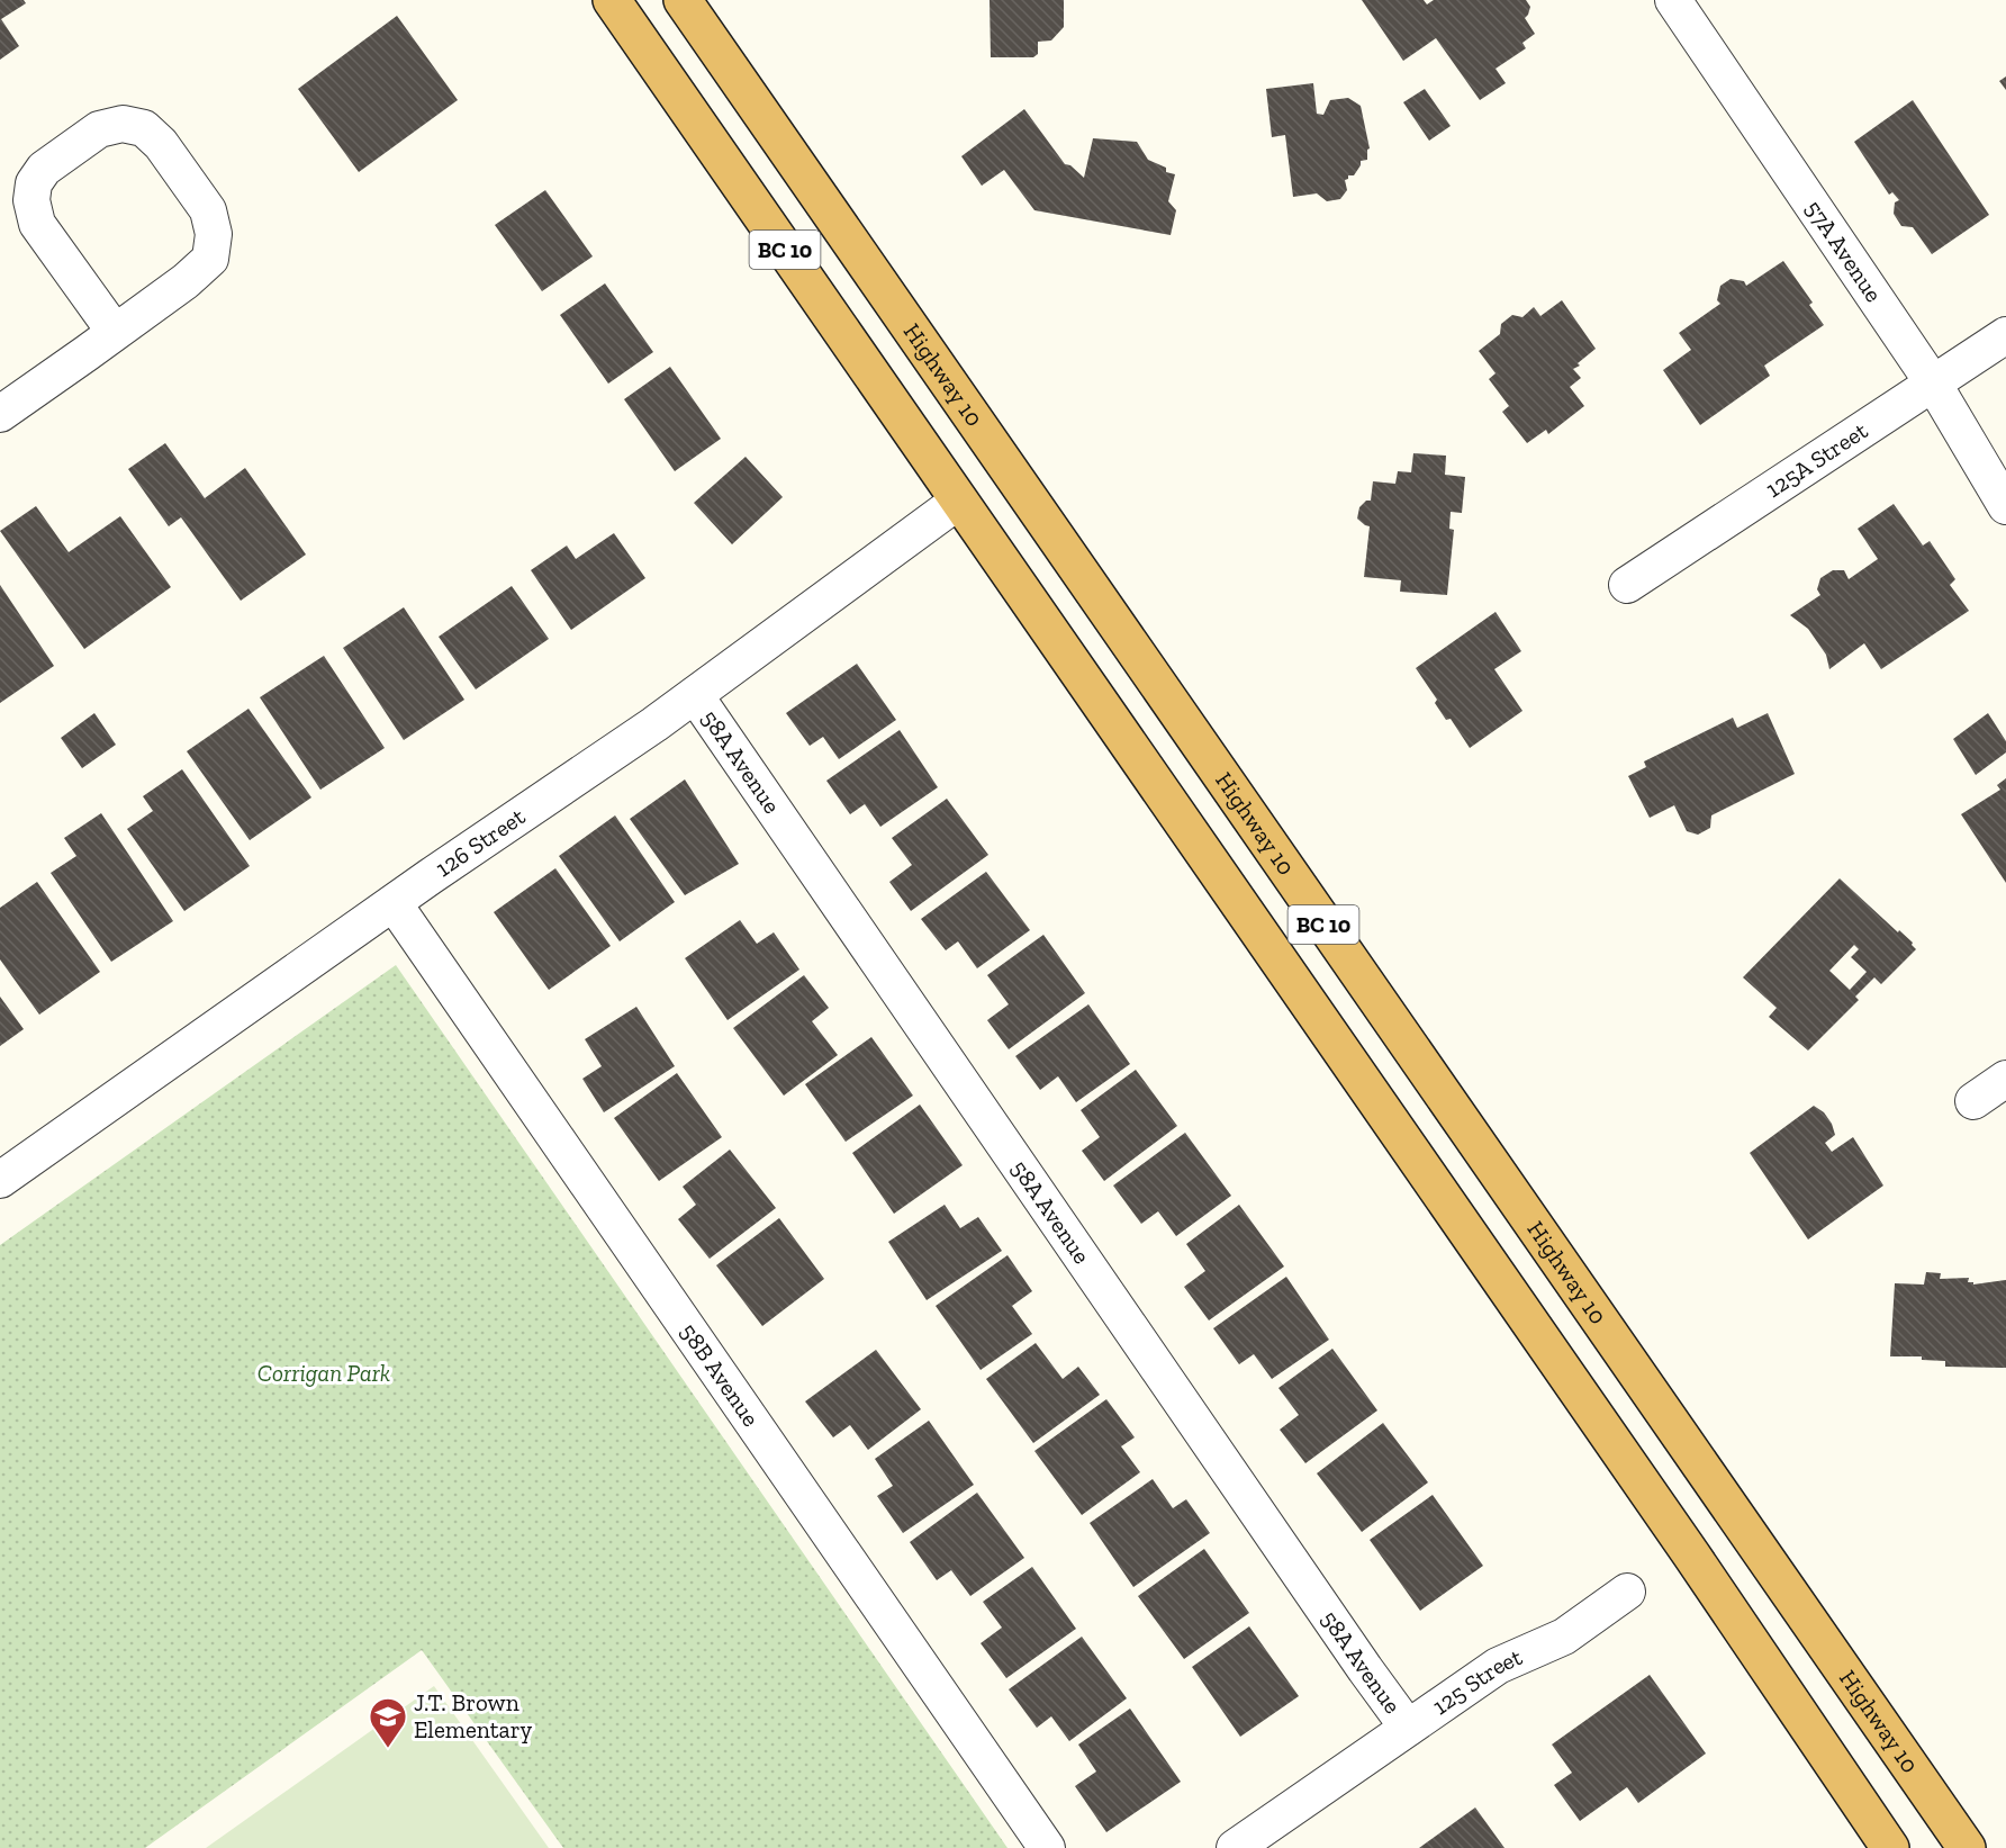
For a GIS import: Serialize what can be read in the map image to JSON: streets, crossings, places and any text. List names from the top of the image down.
{
  "streets": {
    "highway": ["BC 10", "Highway 10"],
    "street": [
      "57A Avenue",
      "125A Street",
      "58A Avenue",
      "126 Street",
      "58B Avenue",
      "125 Street"
    ]
  },
  "crossings": [
    ["BC 10", "126 Street"],
    ["57A Avenue", "125A Street"],
    ["58A Avenue", "126 Street"],
    ["58A Avenue", "125 Street"],
    ["126 Street", "58B Avenue"]
  ],
  "parks": ["Corrigan Park"],
  "places": {
    "school or university": ["J.T. Brown Elementary"]
  }
}
